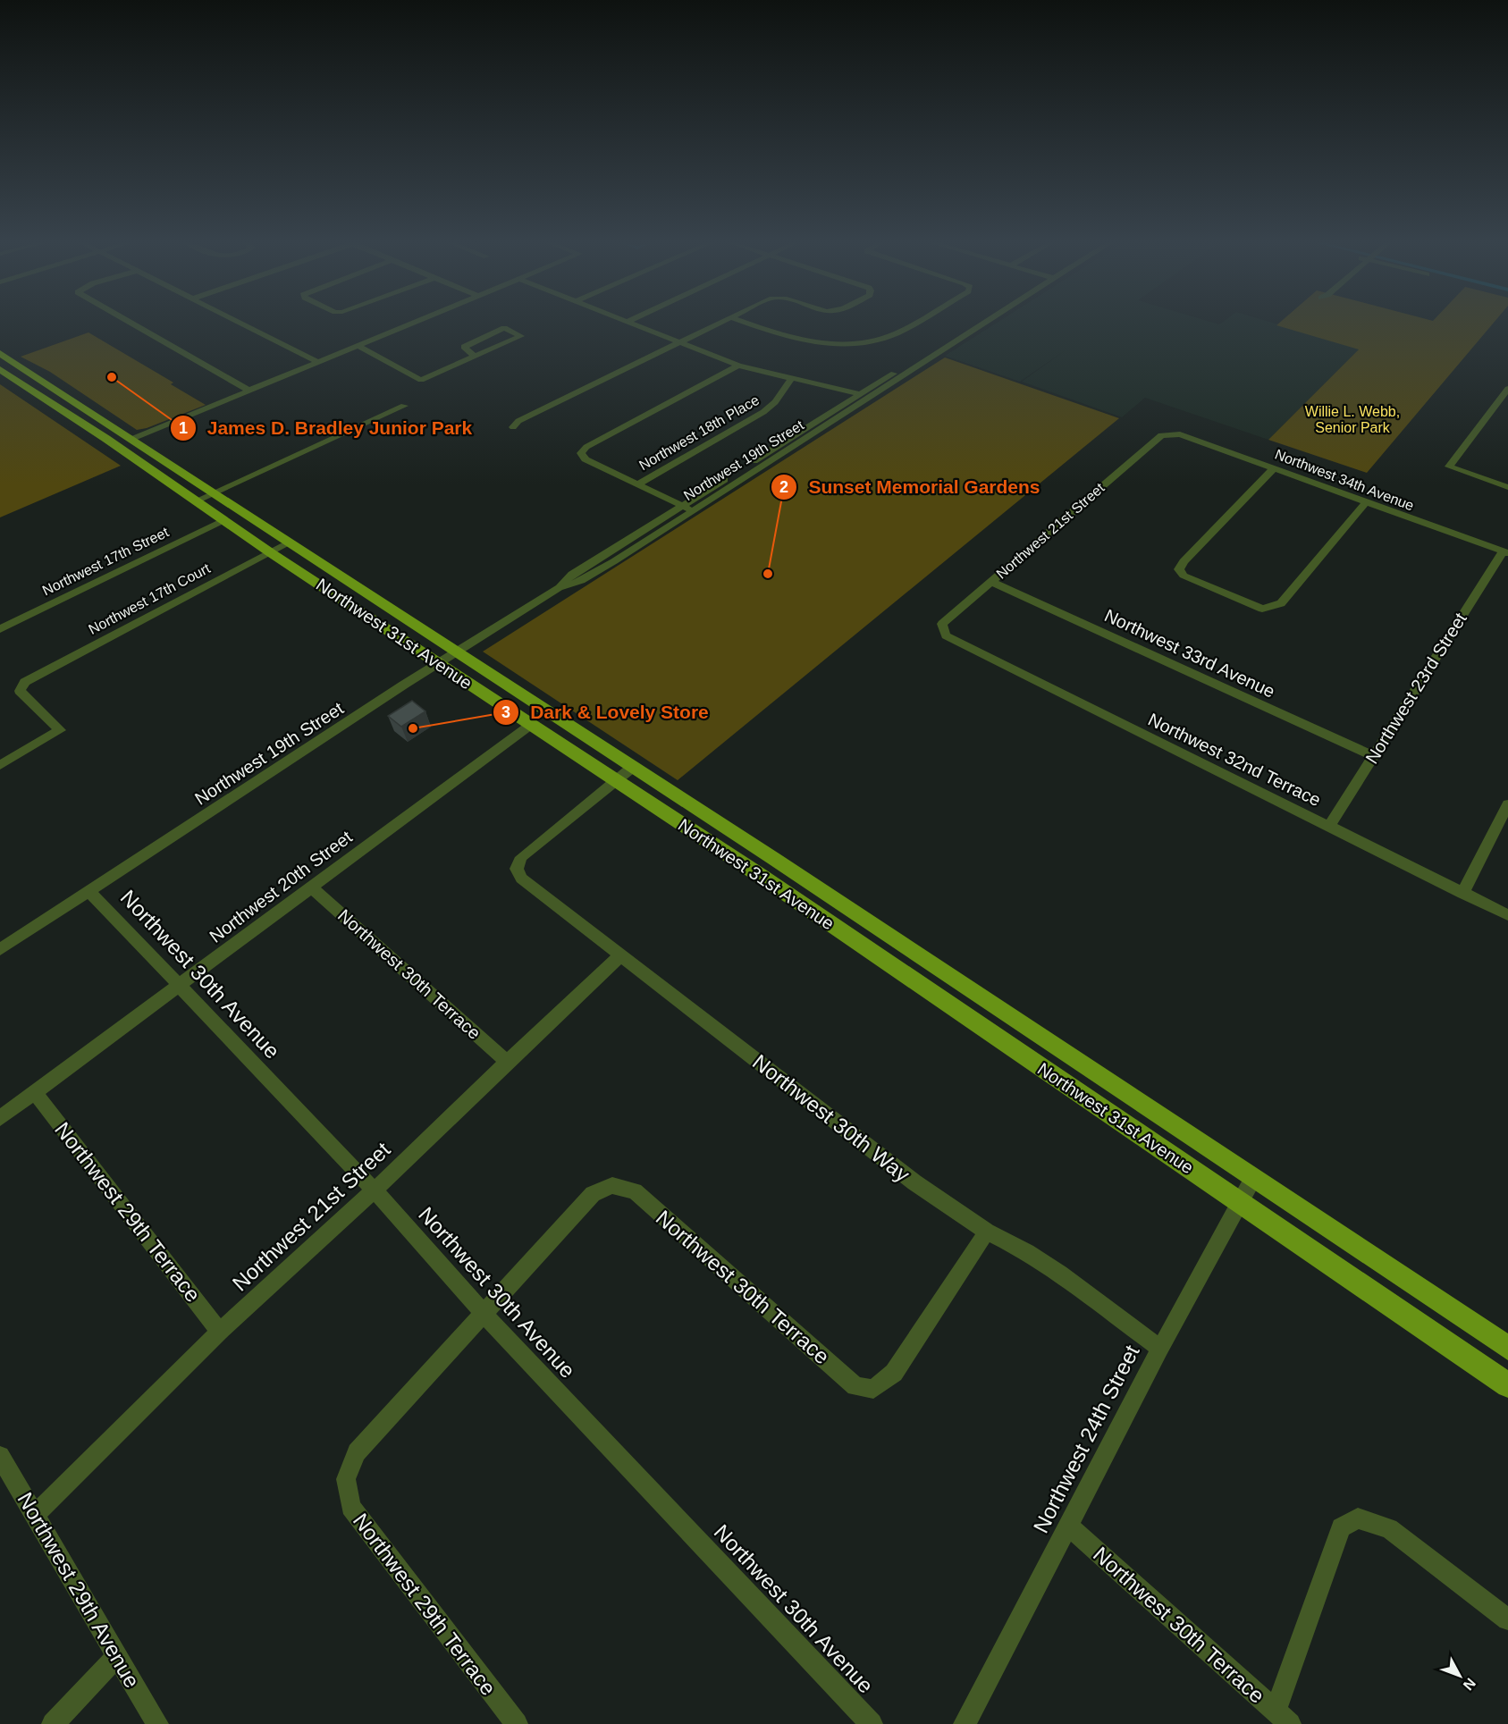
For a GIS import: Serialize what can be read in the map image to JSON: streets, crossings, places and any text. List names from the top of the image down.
{
  "streets": {
    "main road": ["Northwest 31st Avenue"],
    "street": [
      "Northwest 18th Place",
      "Northwest 19th Street",
      "Northwest 34th Avenue",
      "Northwest 21st Street",
      "Northwest 17th Street",
      "Northwest 17th Court",
      "Northwest 33rd Avenue",
      "Northwest 23rd Street",
      "Northwest 32nd Terrace",
      "Northwest 20th Street",
      "Northwest 30th Avenue",
      "Northwest 30th Terrace",
      "Northwest 30th Way",
      "Northwest 29th Terrace",
      "Northwest 24th Street",
      "Northwest 29th Avenue"
    ]
  },
  "crossings": [
    ["Northwest 19th Street", "Northwest 31st Avenue"],
    ["Northwest 19th Street", "Northwest 30th Avenue"],
    ["Northwest 34th Avenue", "Northwest 21st Street"],
    ["Northwest 34th Avenue", "Northwest 23rd Street"],
    ["Northwest 21st Street", "Northwest 33rd Avenue"],
    ["Northwest 21st Street", "Northwest 32nd Terrace"],
    ["Northwest 21st Street", "Northwest 30th Avenue"],
    ["Northwest 21st Street", "Northwest 30th Terrace"],
    ["Northwest 21st Street", "Northwest 30th Way"],
    ["Northwest 21st Street", "Northwest 29th Terrace"],
    ["Northwest 21st Street", "Northwest 29th Avenue"],
    ["Northwest 17th Street", "Northwest 31st Avenue"],
    ["Northwest 17th Court", "Northwest 31st Avenue"],
    ["Northwest 31st Avenue", "Northwest 20th Street"],
    ["Northwest 31st Avenue", "Northwest 30th Way"],
    ["Northwest 31st Avenue", "Northwest 24th Street"],
    ["Northwest 33rd Avenue", "Northwest 23rd Street"],
    ["Northwest 23rd Street", "Northwest 32nd Terrace"],
    ["Northwest 20th Street", "Northwest 30th Avenue"],
    ["Northwest 20th Street", "Northwest 30th Terrace"],
    ["Northwest 20th Street", "Northwest 29th Terrace"],
    ["Northwest 30th Avenue", "Northwest 30th Terrace"],
    ["Northwest 30th Avenue", "Northwest 29th Terrace"],
    ["Northwest 30th Terrace", "Northwest 30th Way"],
    ["Northwest 30th Terrace", "Northwest 29th Terrace"],
    ["Northwest 30th Terrace", "Northwest 24th Street"],
    ["Northwest 30th Way", "Northwest 24th Street"]
  ],
  "parks": ["Willie L. Webb, Senior Park"],
  "places": ["James D. Bradley Junior Park", "Sunset Memorial Gardens", "Dark & Lovely Store"],
  "north": "bottom right"
}
